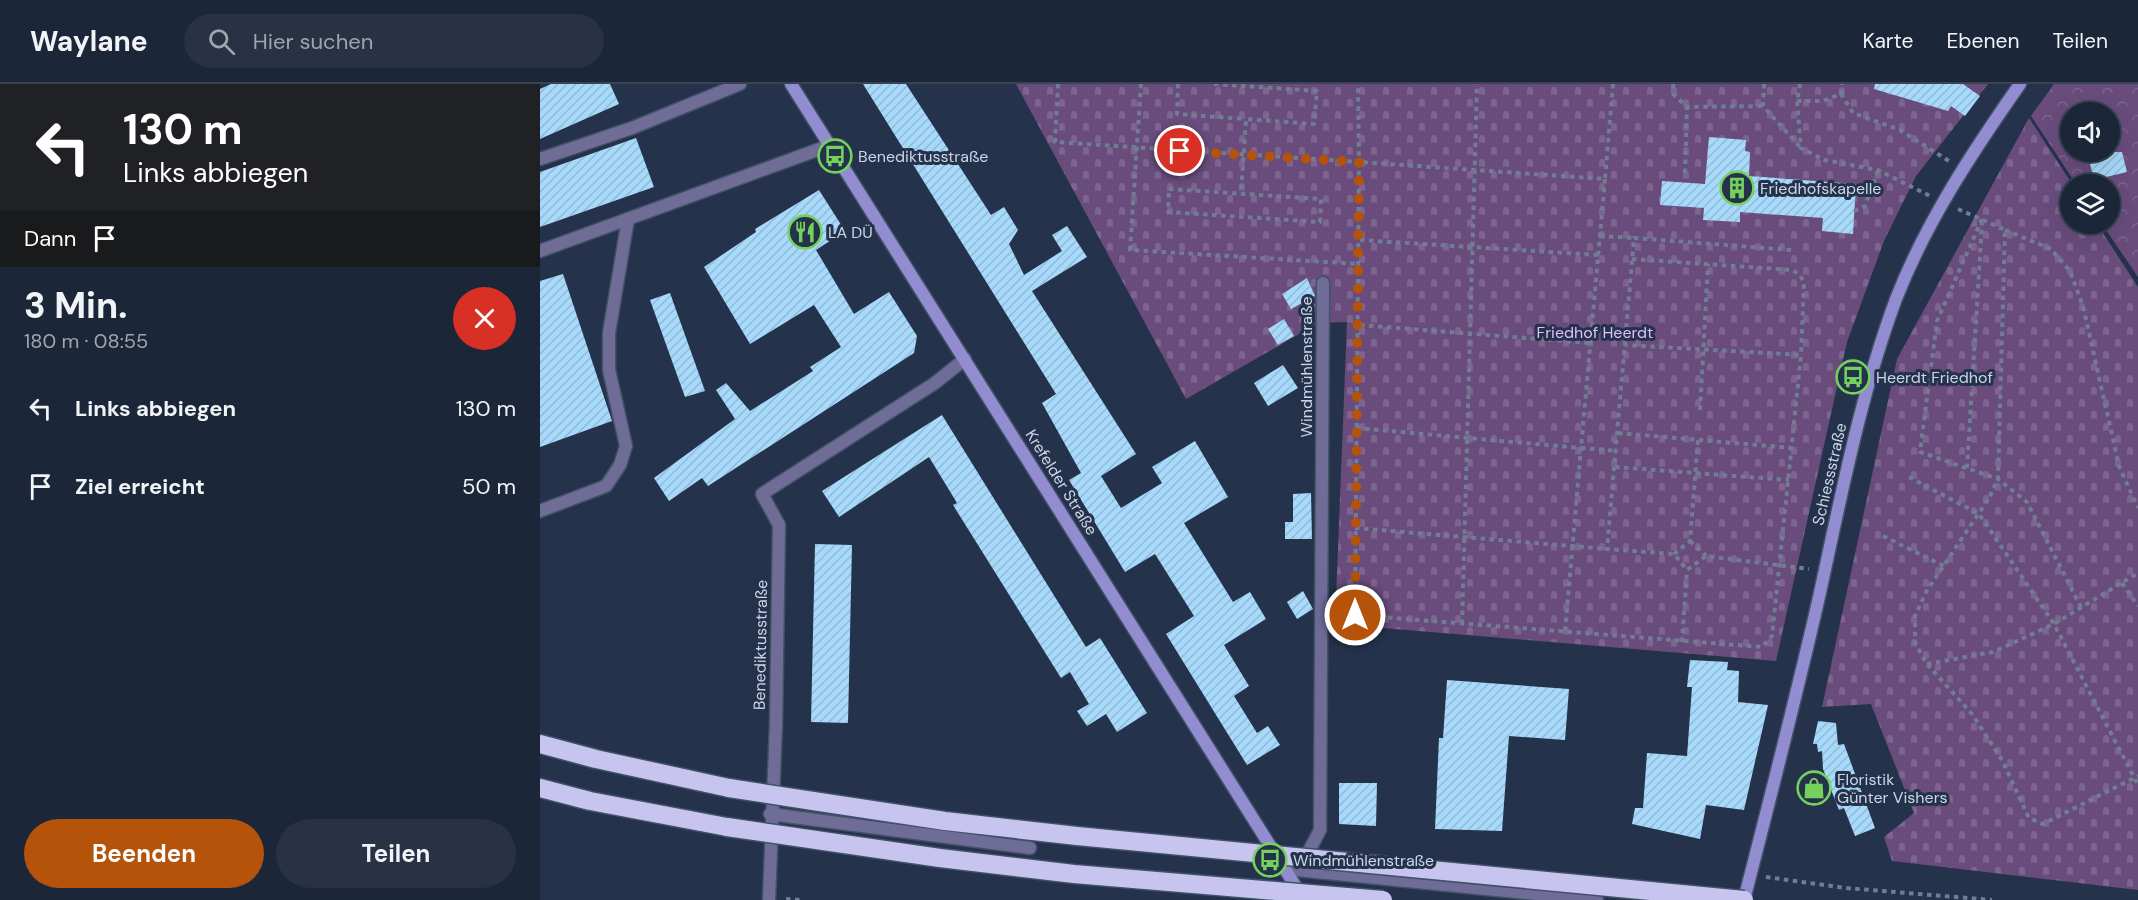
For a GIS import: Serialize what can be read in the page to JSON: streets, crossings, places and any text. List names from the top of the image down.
{
  "streets": {
    "main road": ["Schiessstraße", "Krefelder Straße"],
    "street": ["Windmühlenstraße", "Benediktusstraße"]
  },
  "crossings": [
    ["Windmühlenstraße", "Krefelder Straße"],
    ["Krefelder Straße", "Benediktusstraße"]
  ],
  "parks": ["Friedhof Heerdt"],
  "places": {
    "bus stop": ["Benediktusstraße", "Heerdt Friedhof", "Windmühlenstraße"],
    "building": ["Friedhofskapelle"],
    "restaurant": ["LA DÜ"],
    "shop": ["Floristik Günter Vishers"]
  },
  "page": {
    "header": "Waylane",
    "search": "Hier suchen",
    "nav": ["Karte", "Ebenen", "Teilen"],
    "turn": ["130 m", "Links abbiegen"],
    "then": "Dann",
    "heading": ["3 Min.", "180 m · 08:55"],
    "list": [
      {
        "name": "Links abbiegen",
        "value": "130 m"
      },
      {
        "name": "Ziel erreicht",
        "value": "50 m"
      }
    ],
    "buttons": ["Beenden", "Teilen"]
  }
}
